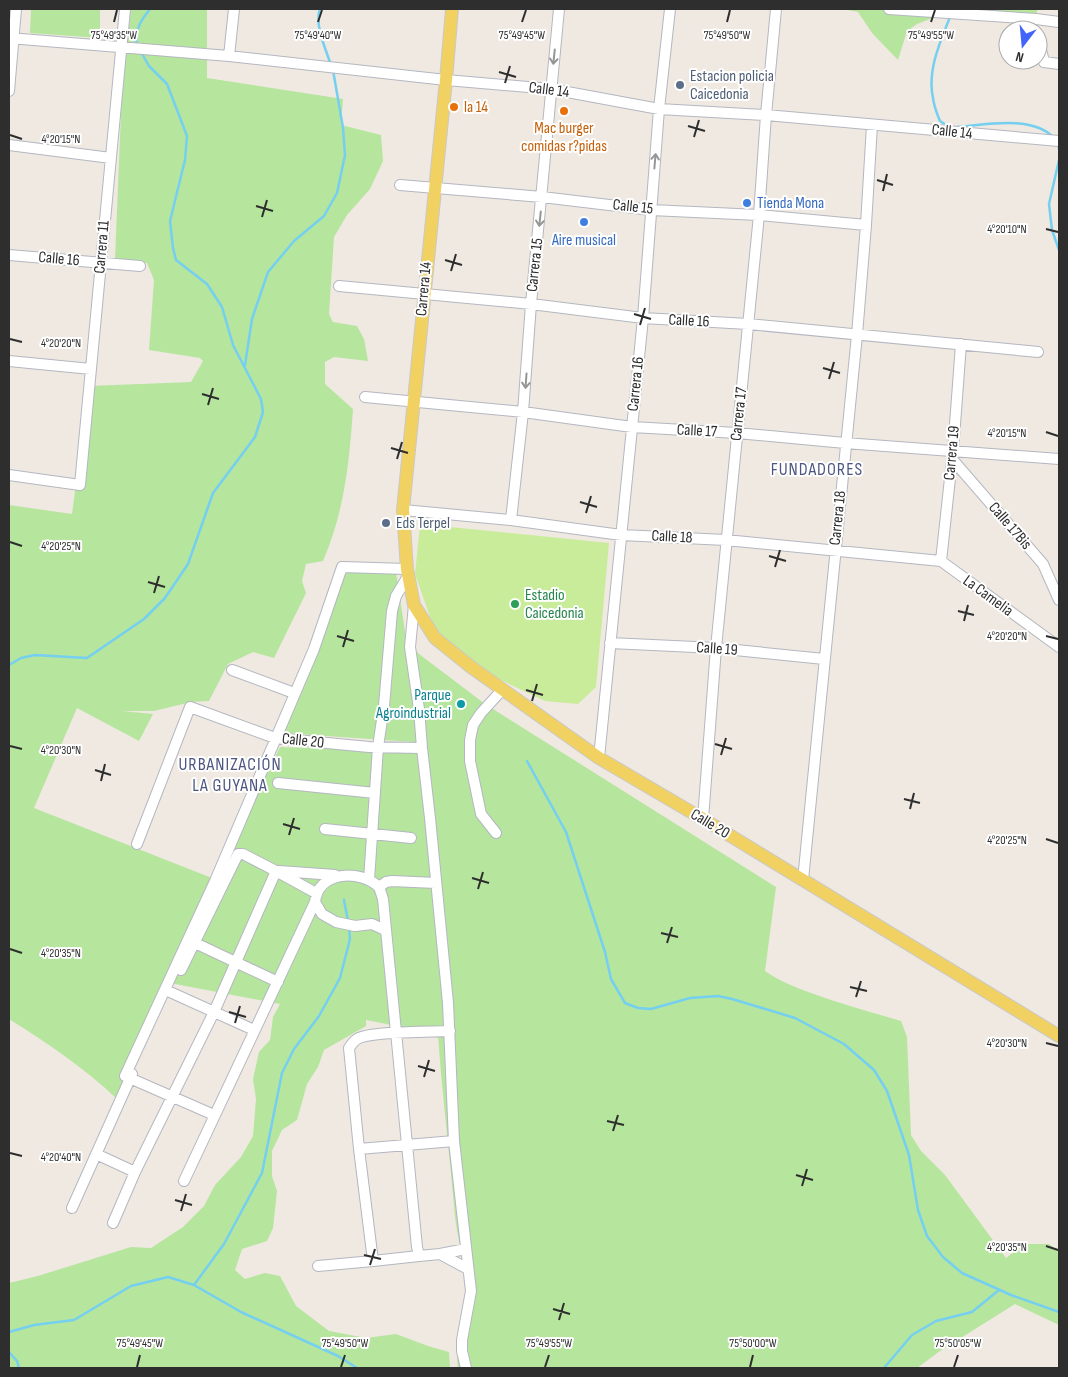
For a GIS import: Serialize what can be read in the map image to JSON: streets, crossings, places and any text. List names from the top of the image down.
{
  "streets": {
    "main road": ["Carrera 14", "Calle 20"],
    "street": [
      "Calle 14",
      "Calle 15",
      "Carrera 11",
      "Calle 16",
      "Carrera 15",
      "Carrera 16",
      "Carrera 17",
      "Calle 17",
      "Carrera 19",
      "Carrera 18",
      "Calle 17Bis",
      "Calle 18",
      "La Camelia",
      "Calle 19"
    ]
  },
  "crossings": [
    ["Calle 14", "Carrera 11"],
    ["Calle 14", "Carrera 15"],
    ["Calle 14", "Carrera 14"],
    ["Calle 14", "Carrera 16"],
    ["Calle 14", "Carrera 17"],
    ["Calle 14", "Carrera 18"],
    ["Calle 15", "Carrera 15"],
    ["Calle 15", "Carrera 14"],
    ["Calle 15", "Carrera 16"],
    ["Calle 15", "Carrera 17"],
    ["Calle 15", "Carrera 18"],
    ["Carrera 11", "Calle 16"],
    ["Calle 16", "Carrera 15"],
    ["Calle 16", "Carrera 14"],
    ["Calle 16", "Carrera 16"],
    ["Calle 16", "Carrera 17"],
    ["Calle 16", "Carrera 19"],
    ["Calle 16", "Carrera 18"],
    ["Carrera 15", "Calle 17"],
    ["Carrera 15", "Calle 18"],
    ["Carrera 14", "Calle 17"],
    ["Carrera 14", "Calle 18"],
    ["Carrera 14", "Calle 20"],
    ["Carrera 16", "Calle 17"],
    ["Carrera 16", "Calle 18"],
    ["Carrera 16", "Calle 19"],
    ["Carrera 16", "Calle 20"],
    ["Carrera 17", "Calle 17"],
    ["Carrera 17", "Calle 18"],
    ["Carrera 17", "Calle 19"],
    ["Carrera 17", "Calle 20"],
    ["Calle 17", "Carrera 19"],
    ["Calle 17", "Carrera 18"],
    ["Calle 17", "Calle 17Bis"],
    ["Carrera 19", "Calle 17Bis"],
    ["Carrera 19", "Calle 18"],
    ["Carrera 19", "La Camelia"],
    ["Carrera 18", "Calle 18"],
    ["Carrera 18", "Calle 19"],
    ["Carrera 18", "Calle 20"],
    ["Calle 18", "La Camelia"]
  ],
  "one_way": ["Carrera 15"],
  "districts": ["FUNDADORES", "URBANIZACIÓN LA GUYANA"],
  "places": [
    "Estacion policia Caicedonia",
    "la 14",
    "Mac burger comidas r?pidas",
    "Tienda Mona",
    "Aire musical",
    "Eds Terpel",
    "Estadio Caicedonia",
    "Parque Agroindustrial"
  ],
  "north": "bottom",
  "coordinates": [
    "75°49'35\"W",
    "75°49'40\"W",
    "75°49'45\"W",
    "75°49'50\"W",
    "75°49'55\"W",
    "4°20'15\"N",
    "4°20'10\"N",
    "4°20'20\"N",
    "4°20'25\"N",
    "4°20'30\"N",
    "4°20'35\"N",
    "4°20'40\"N",
    "75°50'00\"W",
    "75°50'05\"W"
  ]
}
